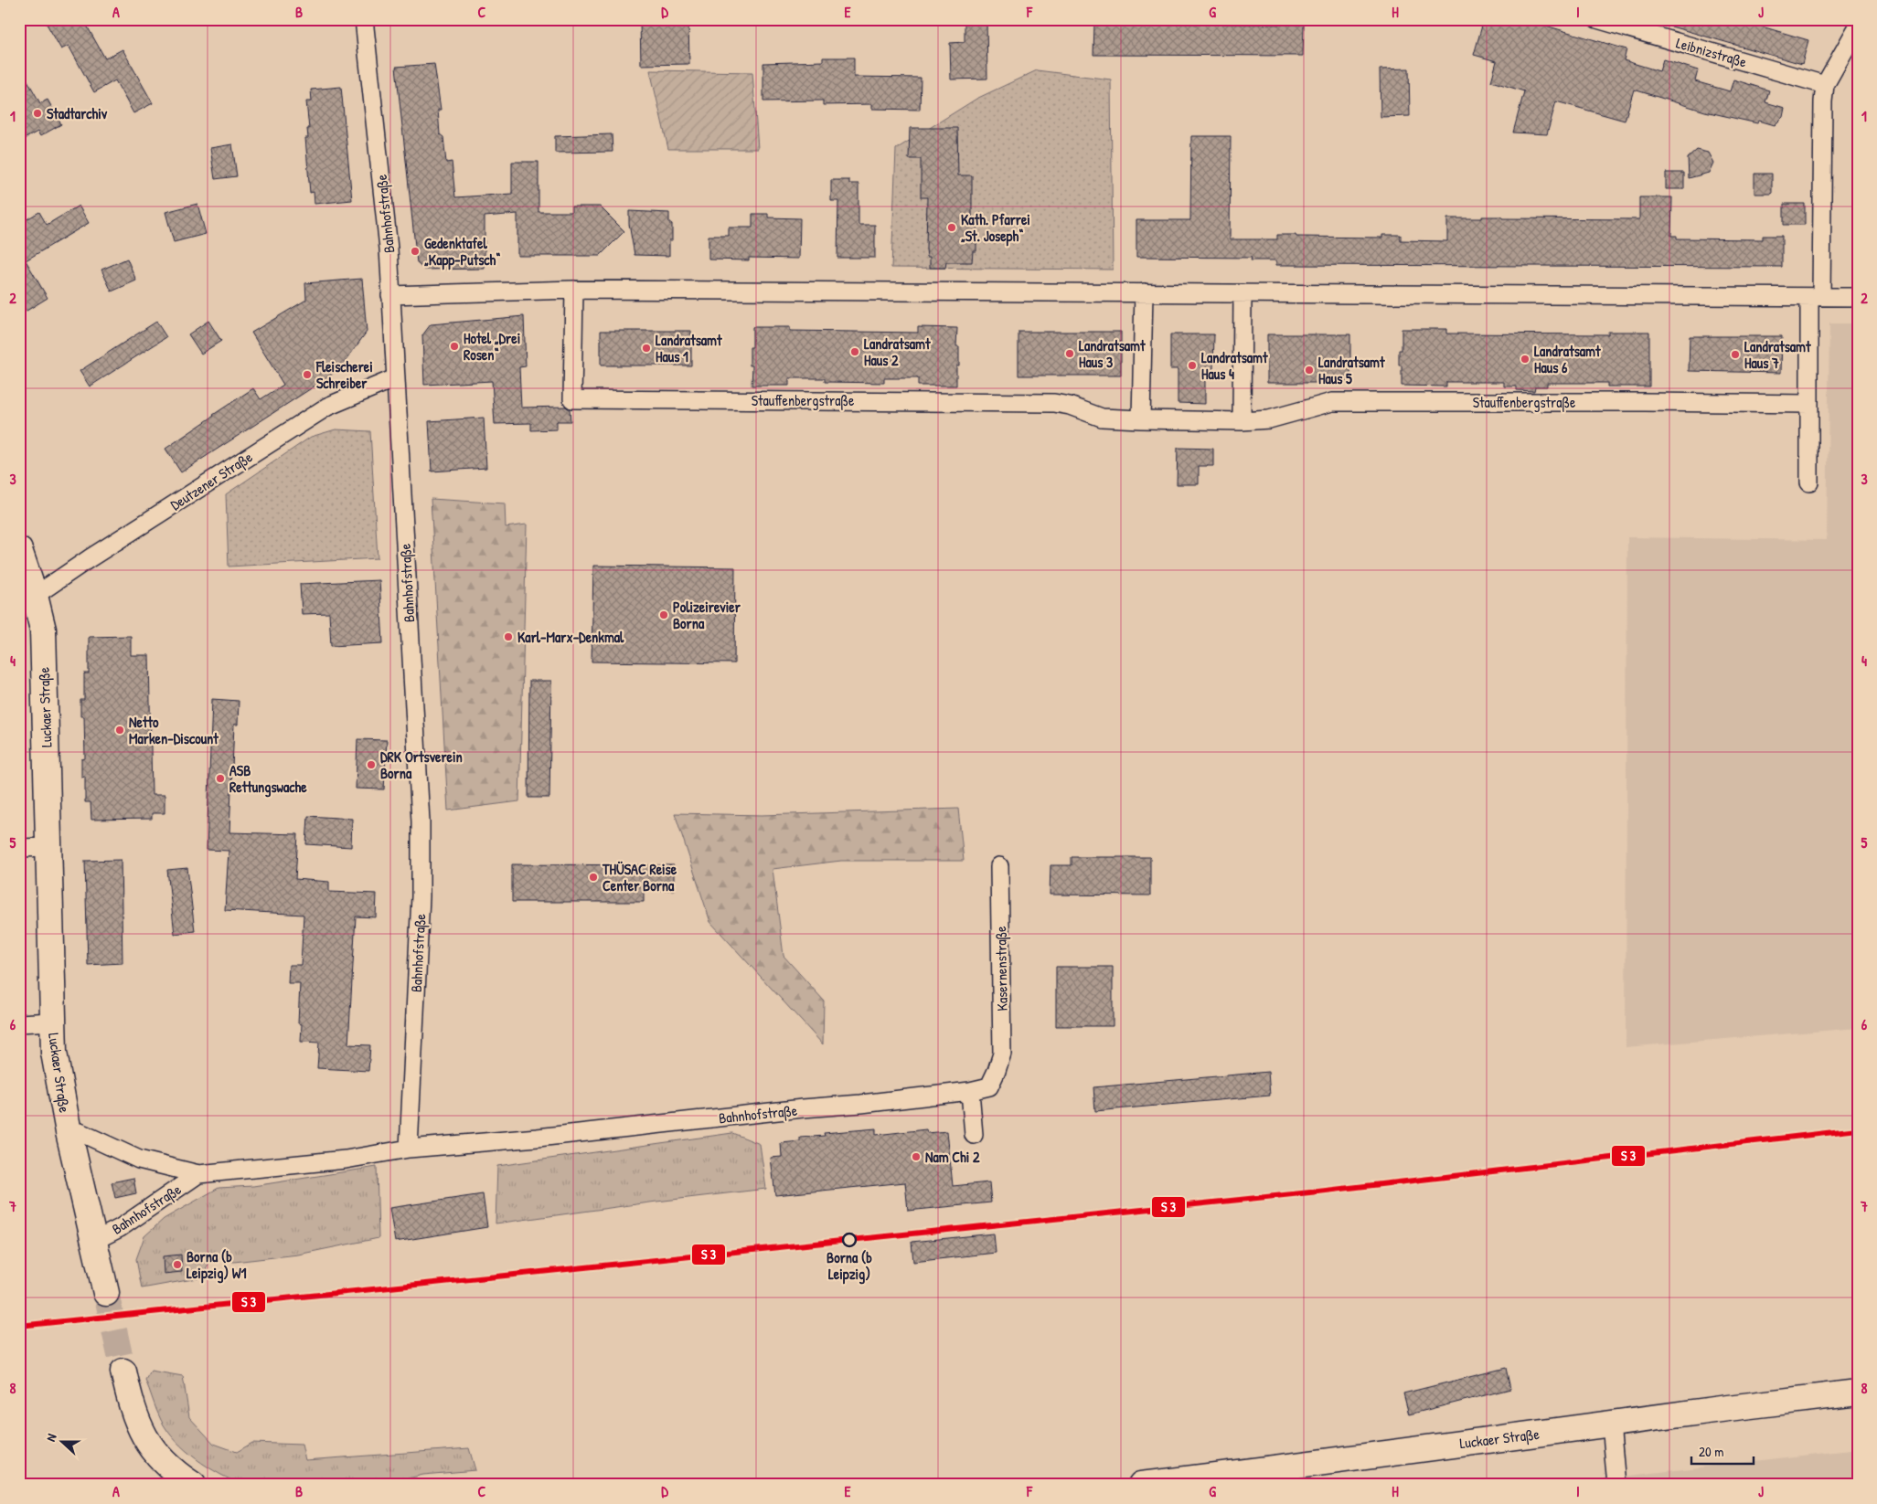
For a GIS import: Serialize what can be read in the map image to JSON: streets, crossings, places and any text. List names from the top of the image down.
{
  "streets": {
    "main road": ["Luckaer Straße"],
    "street": [
      "Leibnizstraße",
      "Bahnhofstraße",
      "Stauffenbergstraße",
      "Deutzener Straße",
      "Kasernenstraße"
    ]
  },
  "crossings": [
    ["Bahnhofstraße", "Deutzener Straße"],
    ["Bahnhofstraße", "Luckaer Straße"],
    ["Bahnhofstraße", "Kasernenstraße"],
    ["Deutzener Straße", "Luckaer Straße"]
  ],
  "places": [
    "Stadtarchiv",
    "Kath. Pfarrei „St. Joseph“",
    "Gedenktafel „Kapp-Putsch“",
    "Hotel „Drei Rosen“",
    "Landratsamt Haus 1",
    "Landratsamt Haus 2",
    "Landratsamt Haus 3",
    "Landratsamt Haus 7",
    "Landratsamt Haus 6",
    "Landratsamt Haus 4",
    "Landratsamt Haus 5",
    "Fleischerei Schreiber",
    "Polizeirevier Borna",
    "Karl-Marx-Denkmal",
    "Netto Marken-Discount",
    "DRK Ortsverein Borna",
    "ASB Rettungswache",
    "THÜSAC Reise Center Borna",
    "Nam Chi 2",
    "Borna (b Leipzig)",
    "Borna (b Leipzig) W1"
  ],
  "scale_bar": "20 m",
  "north": "left",
  "grid": {
    "columns": [
      "A",
      "B",
      "C",
      "D",
      "E",
      "F",
      "G",
      "H",
      "I",
      "J"
    ],
    "rows": [
      "1",
      "2",
      "3",
      "4",
      "5",
      "6",
      "7",
      "8"
    ]
  }
}
